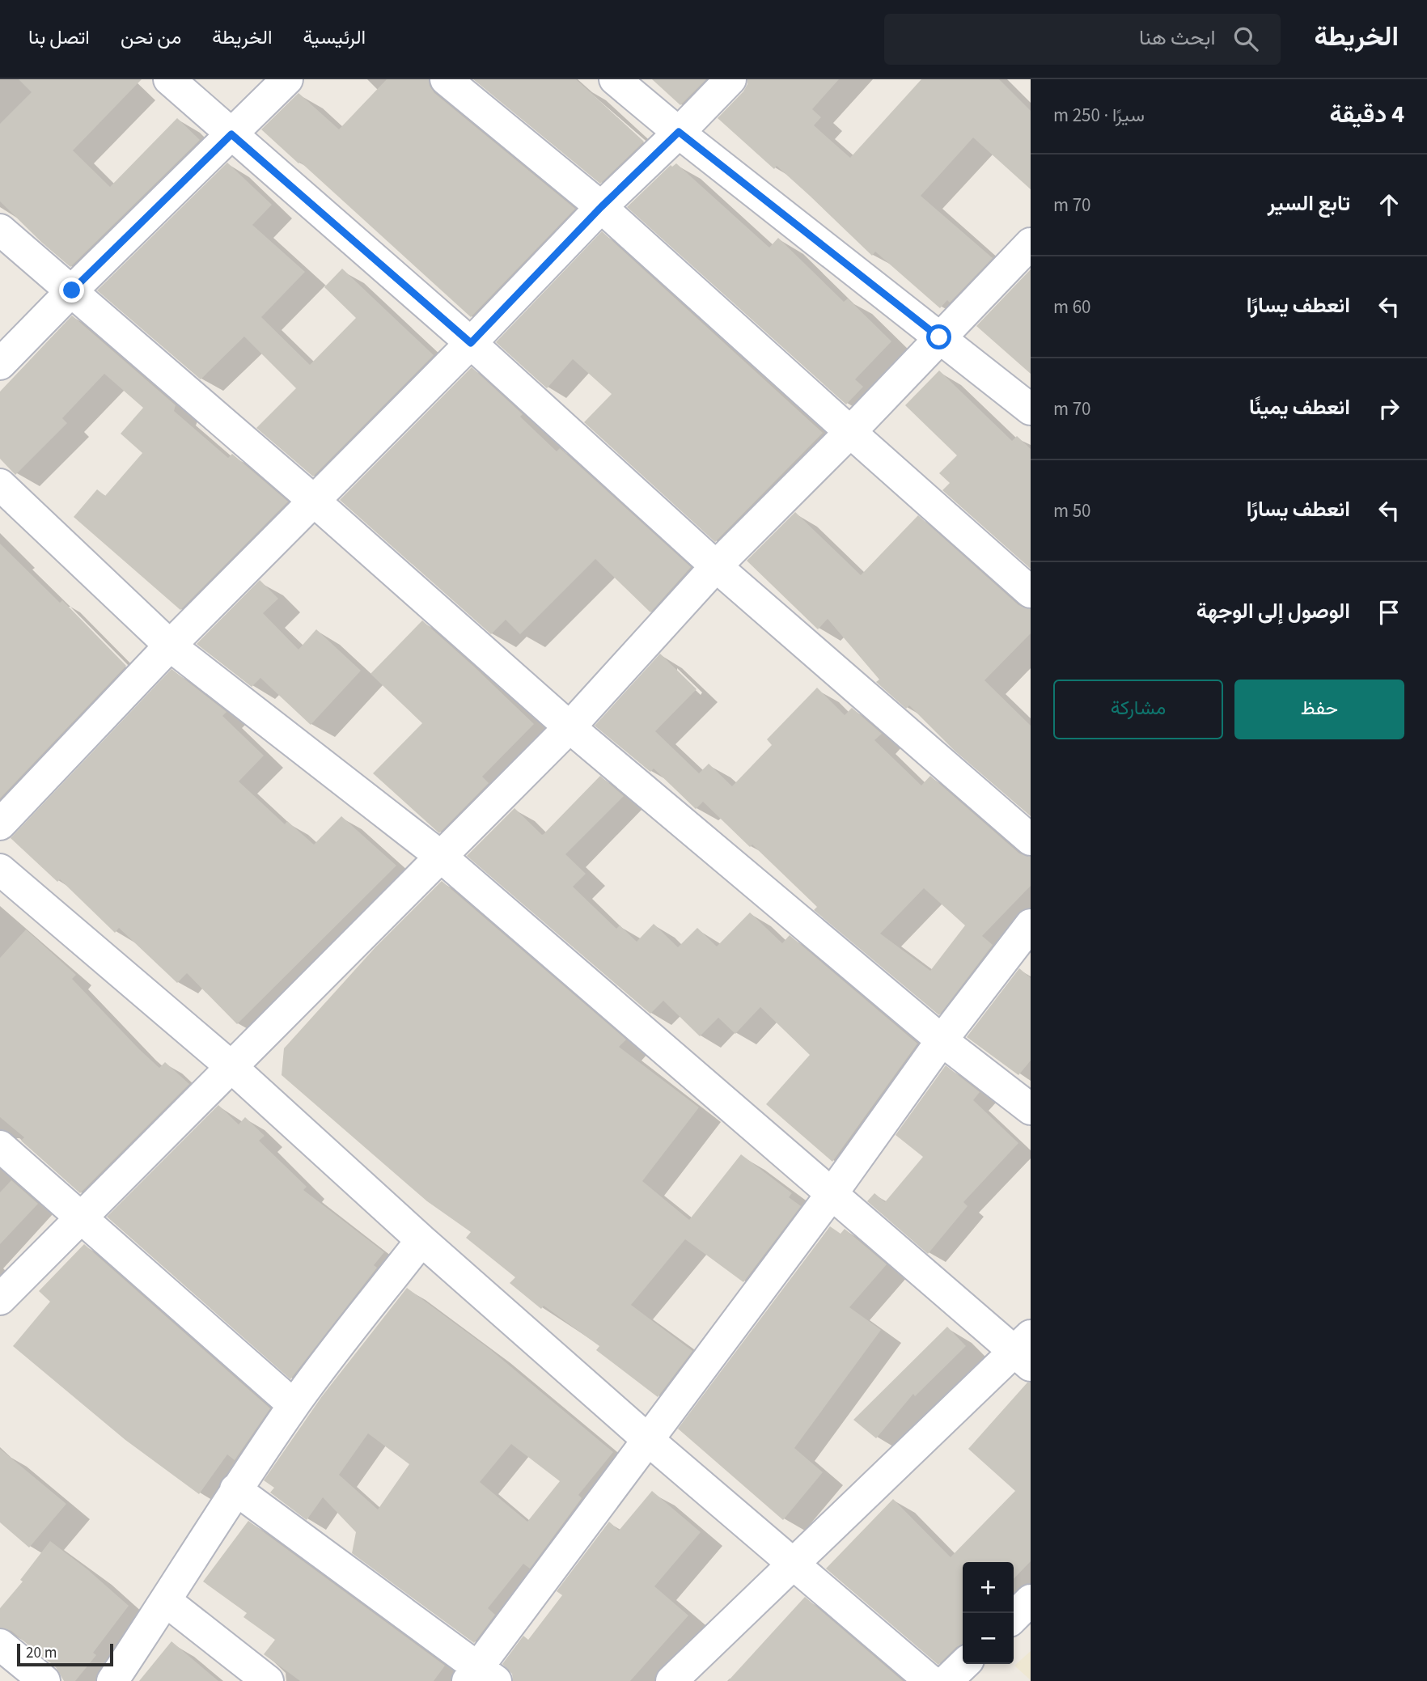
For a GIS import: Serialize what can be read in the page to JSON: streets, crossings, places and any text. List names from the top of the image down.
{
  "scale_bar": "20 m",
  "page": {
    "header": "الخريطة",
    "search": "ابحث هنا",
    "nav": [
      "الرئيسية",
      "الخريطة",
      "من نحن",
      "اتصل بنا"
    ],
    "heading": ["4 دقيقة", "سيرًا · 250 m"],
    "list": [
      ["تابع السير", "70 m"],
      ["انعطف يسارًا", "60 m"],
      ["انعطف يمينًا", "70 m"],
      ["انعطف يسارًا", "50 m"],
      "الوصول إلى الوجهة"
    ],
    "buttons": ["حفظ", "مشاركة"],
    "map_buttons": ["+", "−"],
    "scale": "20 m"
  }
}
